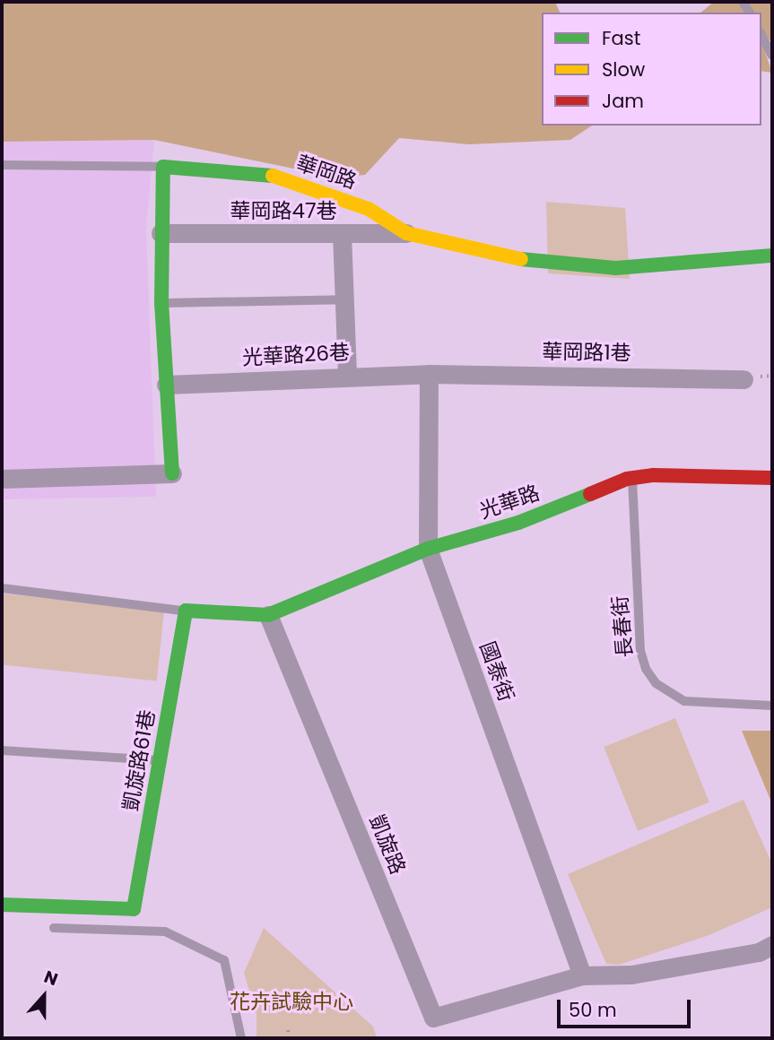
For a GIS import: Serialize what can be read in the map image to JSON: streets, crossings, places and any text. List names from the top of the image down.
{
  "streets": {
    "street": [
      "華岡路",
      "華岡路47巷",
      "華岡路1巷",
      "光華路26巷",
      "光華路",
      "國泰街",
      "凱旋路61巷",
      "凱旋路"
    ],
    "lane": ["長春街"]
  },
  "crossings": [
    ["華岡路", "華岡路47巷"],
    ["華岡路1巷", "光華路26巷"],
    ["華岡路1巷", "國泰街"],
    ["光華路26巷", "國泰街"],
    ["光華路", "長春街"],
    ["光華路", "國泰街"],
    ["光華路", "凱旋路"],
    ["國泰街", "凱旋路"]
  ],
  "parks": ["花卉試驗中心"],
  "legend": ["Fast", "Slow", "Jam"],
  "scale_bar": "50 m",
  "north": "top"
}
